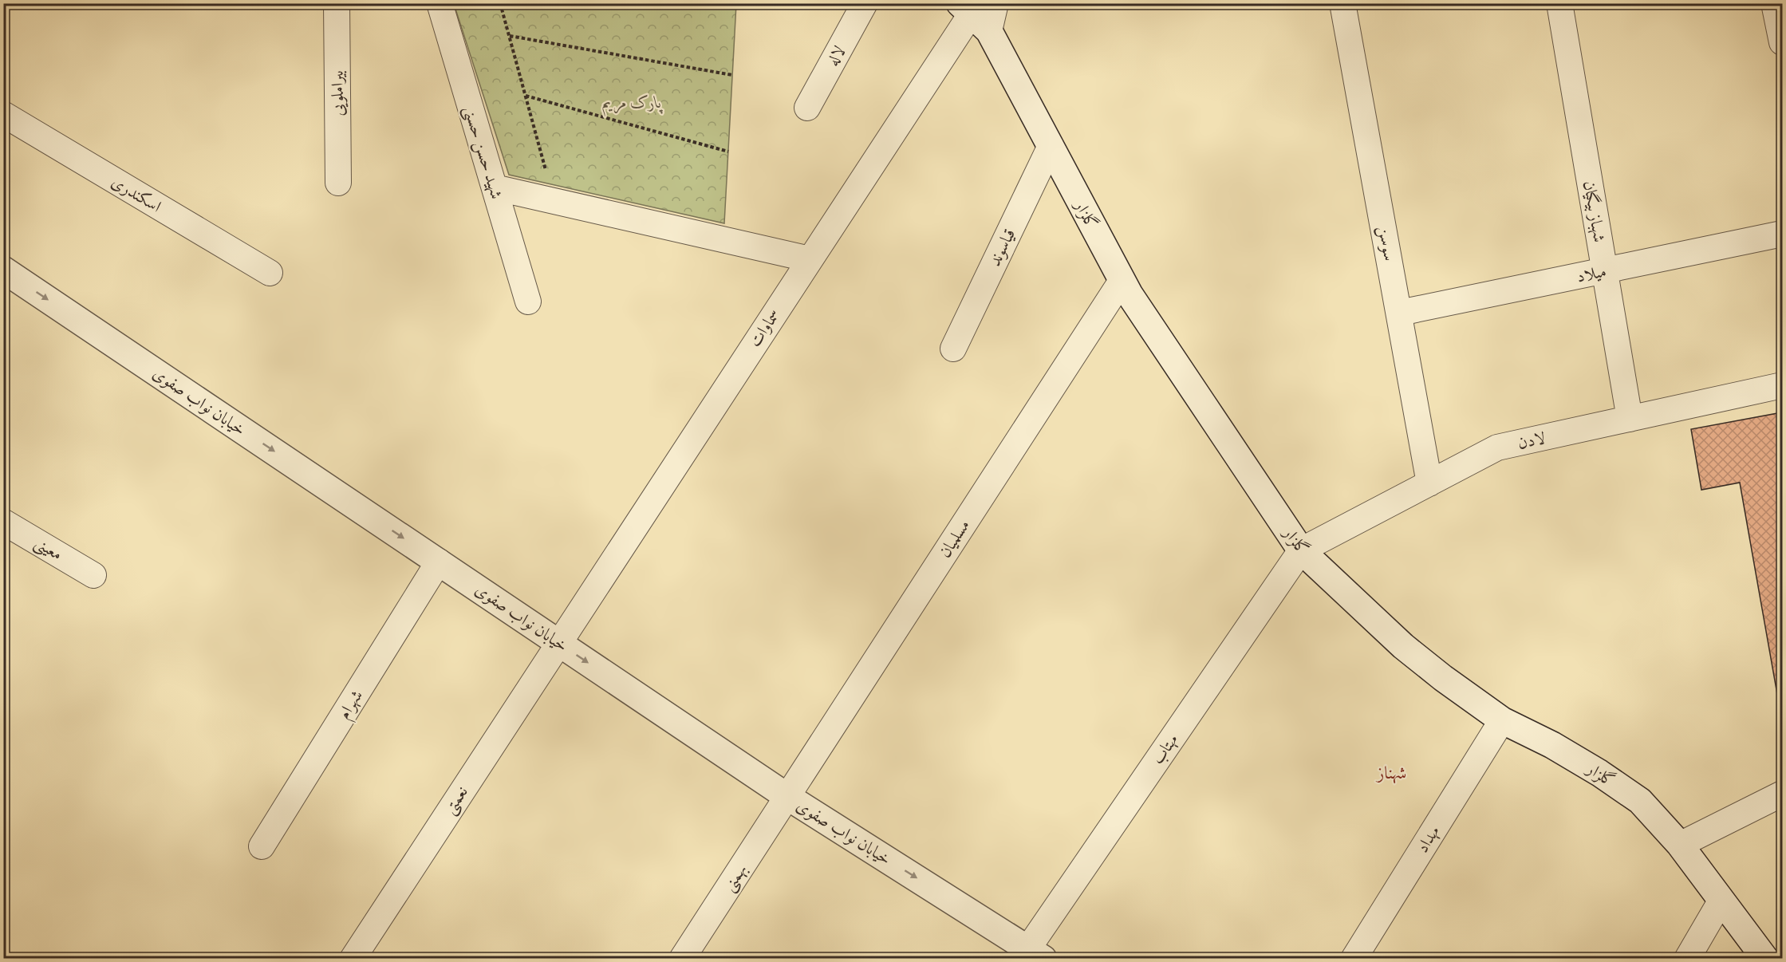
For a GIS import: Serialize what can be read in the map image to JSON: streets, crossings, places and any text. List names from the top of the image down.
{
  "streets": {
    "main road": ["گلزار", "خیابان نواب صفوی"],
    "street": [
      "لاله",
      "بیراملویی",
      "شهید حسن حسنی",
      "اسکندری",
      "شهباز بیگیان",
      "سوسن",
      "قیاسوند",
      "میلاد",
      "سماوات",
      "لادن",
      "مسلمیان",
      "معینی",
      "شهرام",
      "مهتاب",
      "نعمتی",
      "مهداد",
      "بهمنی"
    ]
  },
  "crossings": [
    ["شهباز بیگیان", "میلاد"],
    ["شهباز بیگیان", "لادن"],
    ["گلزار", "قیاسوند"],
    ["گلزار", "سماوات"],
    ["گلزار", "لادن"],
    ["گلزار", "مسلمیان"],
    ["گلزار", "مهتاب"],
    ["گلزار", "مهداد"],
    ["سوسن", "میلاد"],
    ["سوسن", "لادن"],
    ["سماوات", "خیابان نواب صفوی"],
    ["سماوات", "نعمتی"],
    ["خیابان نواب صفوی", "مسلمیان"],
    ["خیابان نواب صفوی", "شهرام"],
    ["خیابان نواب صفوی", "مهتاب"],
    ["خیابان نواب صفوی", "نعمتی"],
    ["خیابان نواب صفوی", "بهمنی"],
    ["لادن", "مهتاب"],
    ["مسلمیان", "بهمنی"]
  ],
  "one_way": ["خیابان نواب صفوی"],
  "districts": ["شهناز"],
  "parks": ["پارک مریم"]
}
